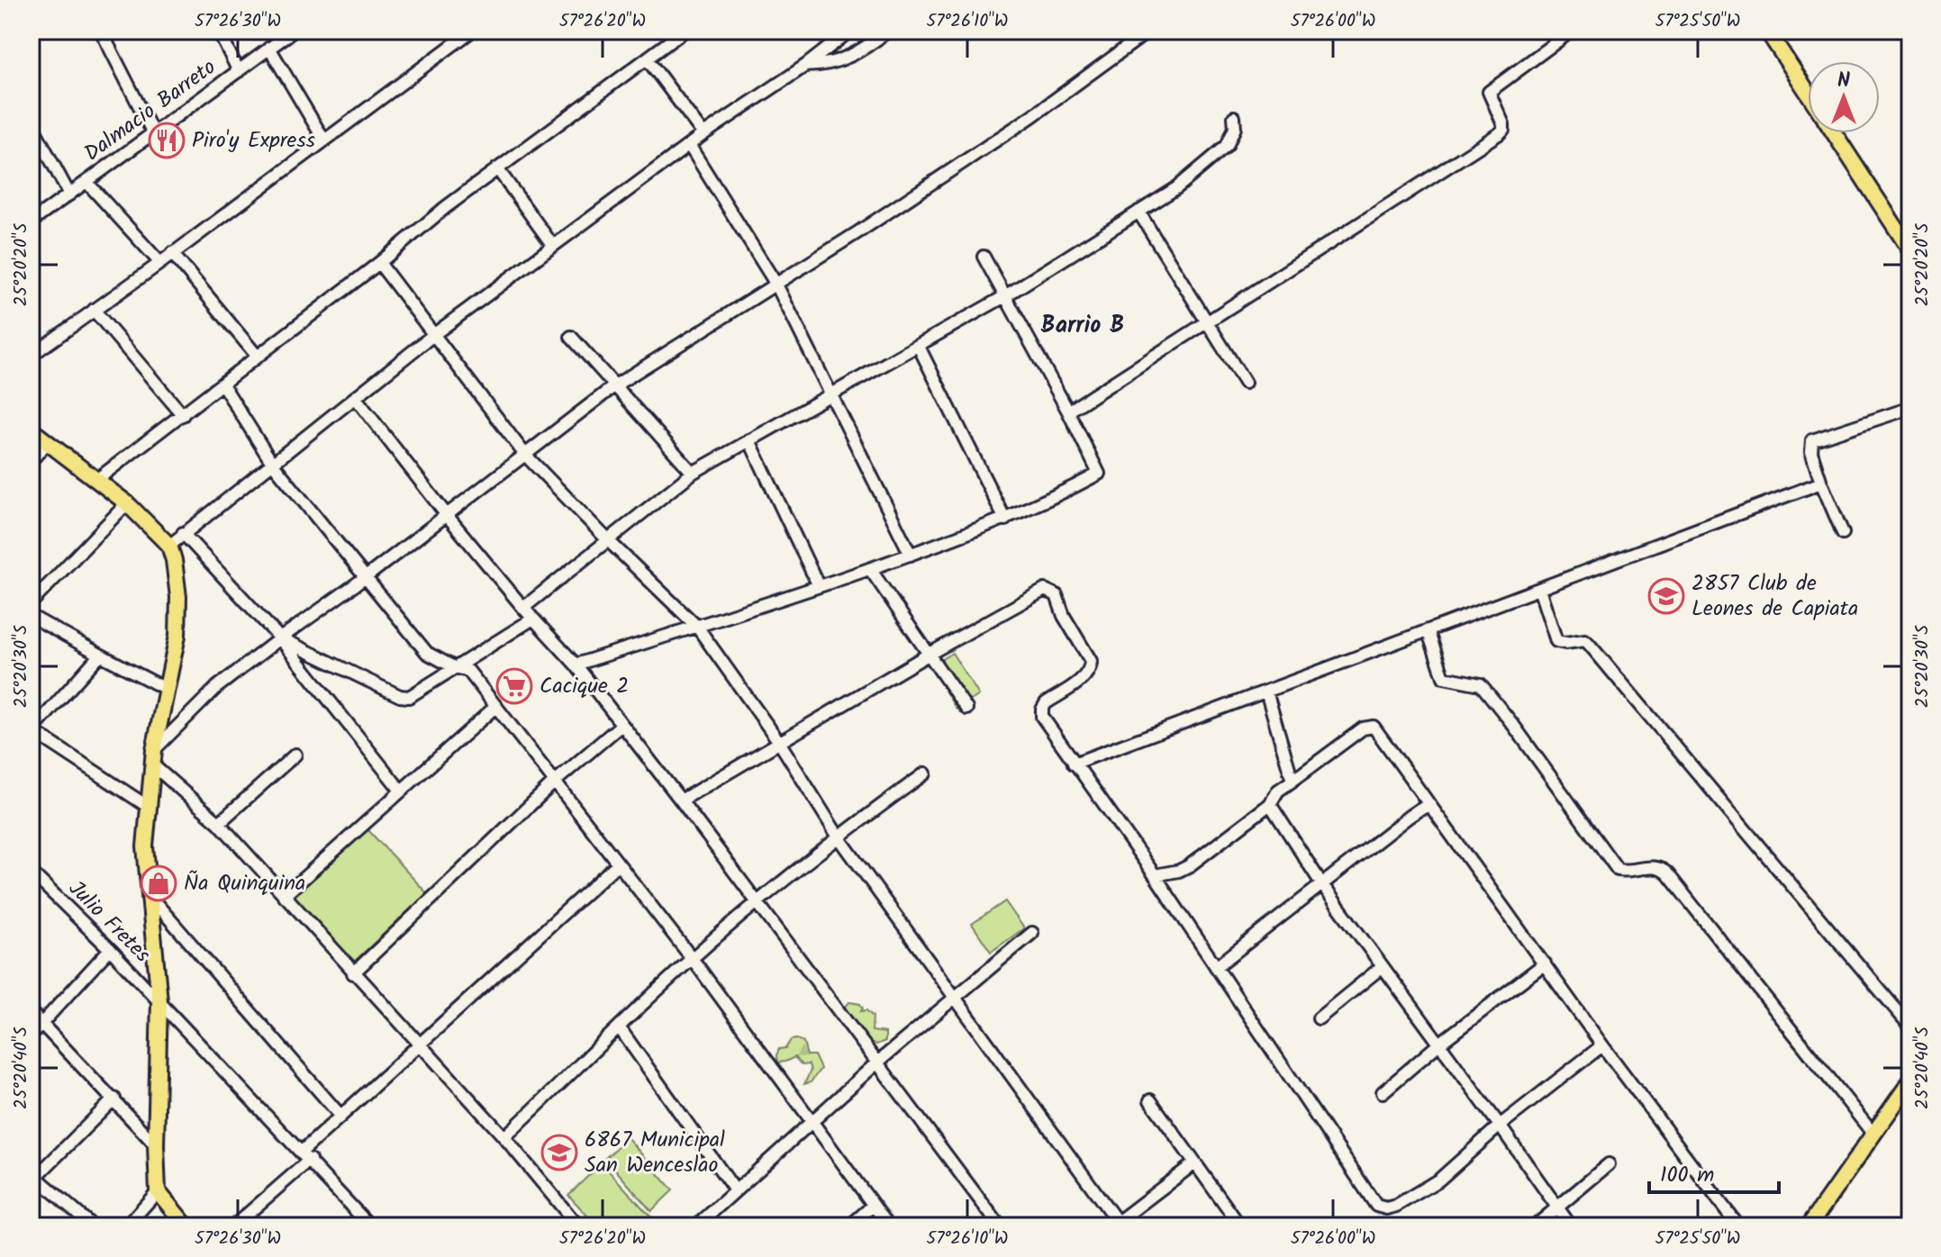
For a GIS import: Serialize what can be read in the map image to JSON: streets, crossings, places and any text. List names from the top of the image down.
{
  "streets": {
    "street": ["Dalmacio Barreto", "Julio Fretes"]
  },
  "districts": ["Barrio B"],
  "places": {
    "restaurant": ["Piro'y Express"],
    "school or university": ["2857 Club de Leones de Capiata", "6867 Municipal San Wenceslao"],
    "supermarket": ["Cacique 2"],
    "shop": ["Ña Quinquina"]
  },
  "scale_bar": "100 m",
  "north": "top",
  "coordinates": [
    "57°26'30\"W",
    "57°26'20\"W",
    "57°26'10\"W",
    "57°26'00\"W",
    "57°25'50\"W",
    "25°20'20\"S",
    "25°20'30\"S",
    "25°20'40\"S"
  ]
}
